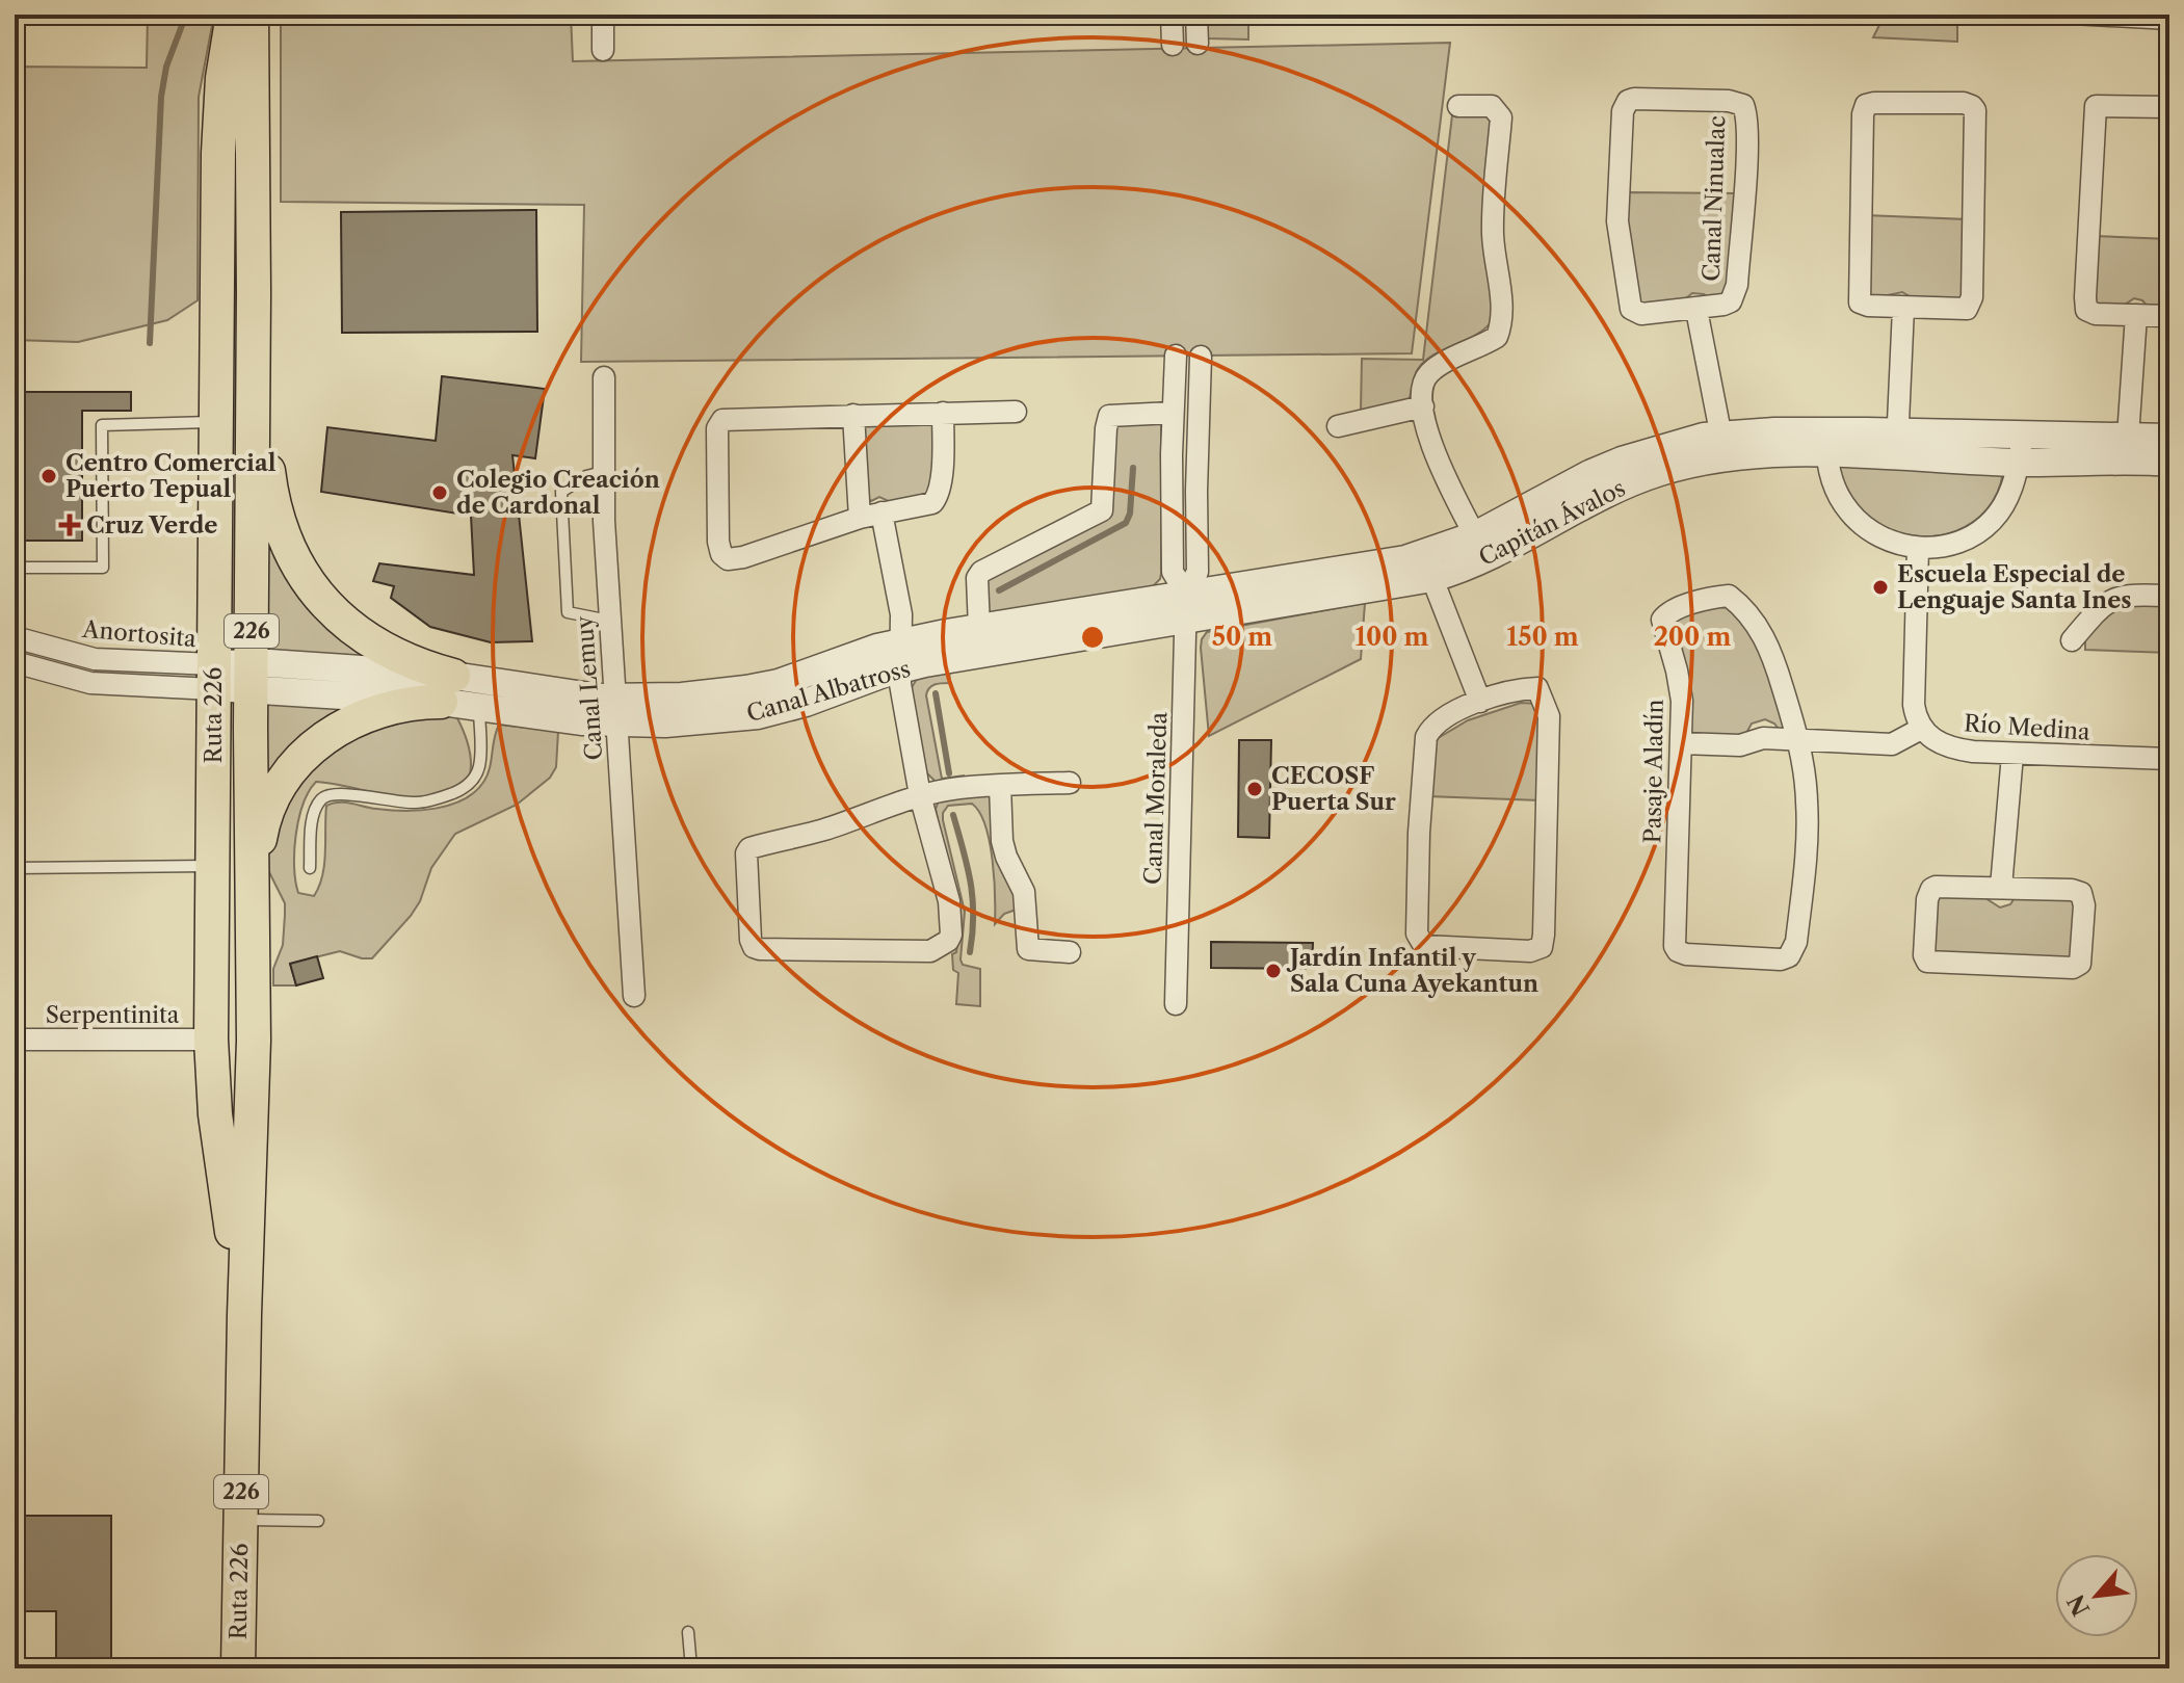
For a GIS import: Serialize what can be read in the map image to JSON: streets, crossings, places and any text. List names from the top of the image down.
{
  "streets": {
    "main road": ["226", "Ruta 226"],
    "street": [
      "Canal Ninualac",
      "Capitán Ávalos",
      "Anortosita",
      "Canal Lemuy",
      "Canal Albatross",
      "Río Medina",
      "Pasaje Aladín",
      "Canal Moraleda",
      "Serpentinita"
    ]
  },
  "crossings": [
    ["Canal Ninualac", "Capitán Ávalos"],
    ["Capitán Ávalos", "Canal Albatross"],
    ["Capitán Ávalos", "Canal Moraleda"],
    ["Anortosita", "Ruta 226"],
    ["Canal Lemuy", "Canal Albatross"],
    ["Canal Albatross", "Ruta 226"],
    ["Canal Albatross", "Canal Moraleda"],
    ["Ruta 226", "Serpentinita"]
  ],
  "places": {
    "other": [
      "Centro Comercial Puerto Tepual",
      "Colegio Creación de Cardonal",
      "Escuela Especial de Lenguaje Santa Ines",
      "CECOSF Puerta Sur",
      "Jardín Infantil y Sala Cuna Ayekantun"
    ],
    "health": ["Cruz Verde"]
  },
  "north": "bottom left",
  "rings": [
    "50 m",
    "100 m",
    "150 m",
    "200 m"
  ]
}
